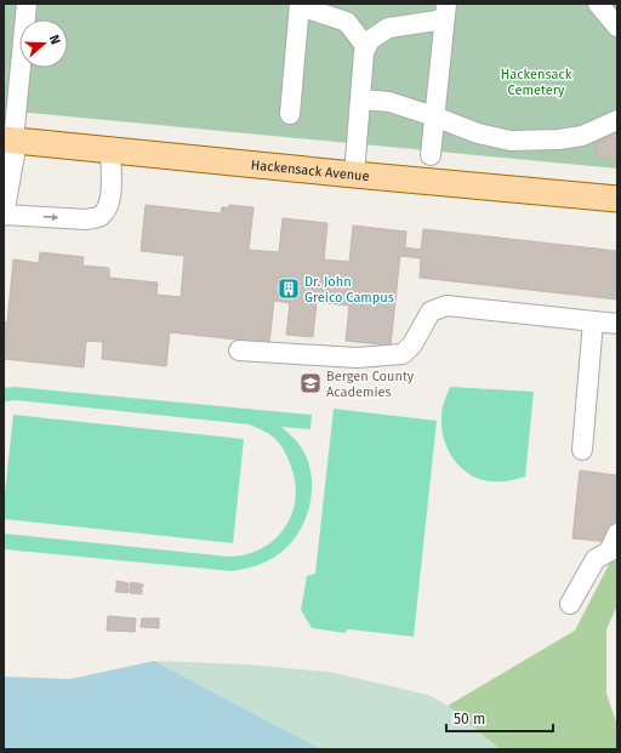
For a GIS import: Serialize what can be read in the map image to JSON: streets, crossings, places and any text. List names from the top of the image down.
{
  "streets": {
    "main road": ["Hackensack Avenue"]
  },
  "parks": ["Hackensack Cemetery"],
  "places": {
    "building": ["Dr. John Greico Campus"],
    "school or university": ["Bergen County Academies"]
  },
  "scale_bar": "50 m",
  "north": "right"
}
